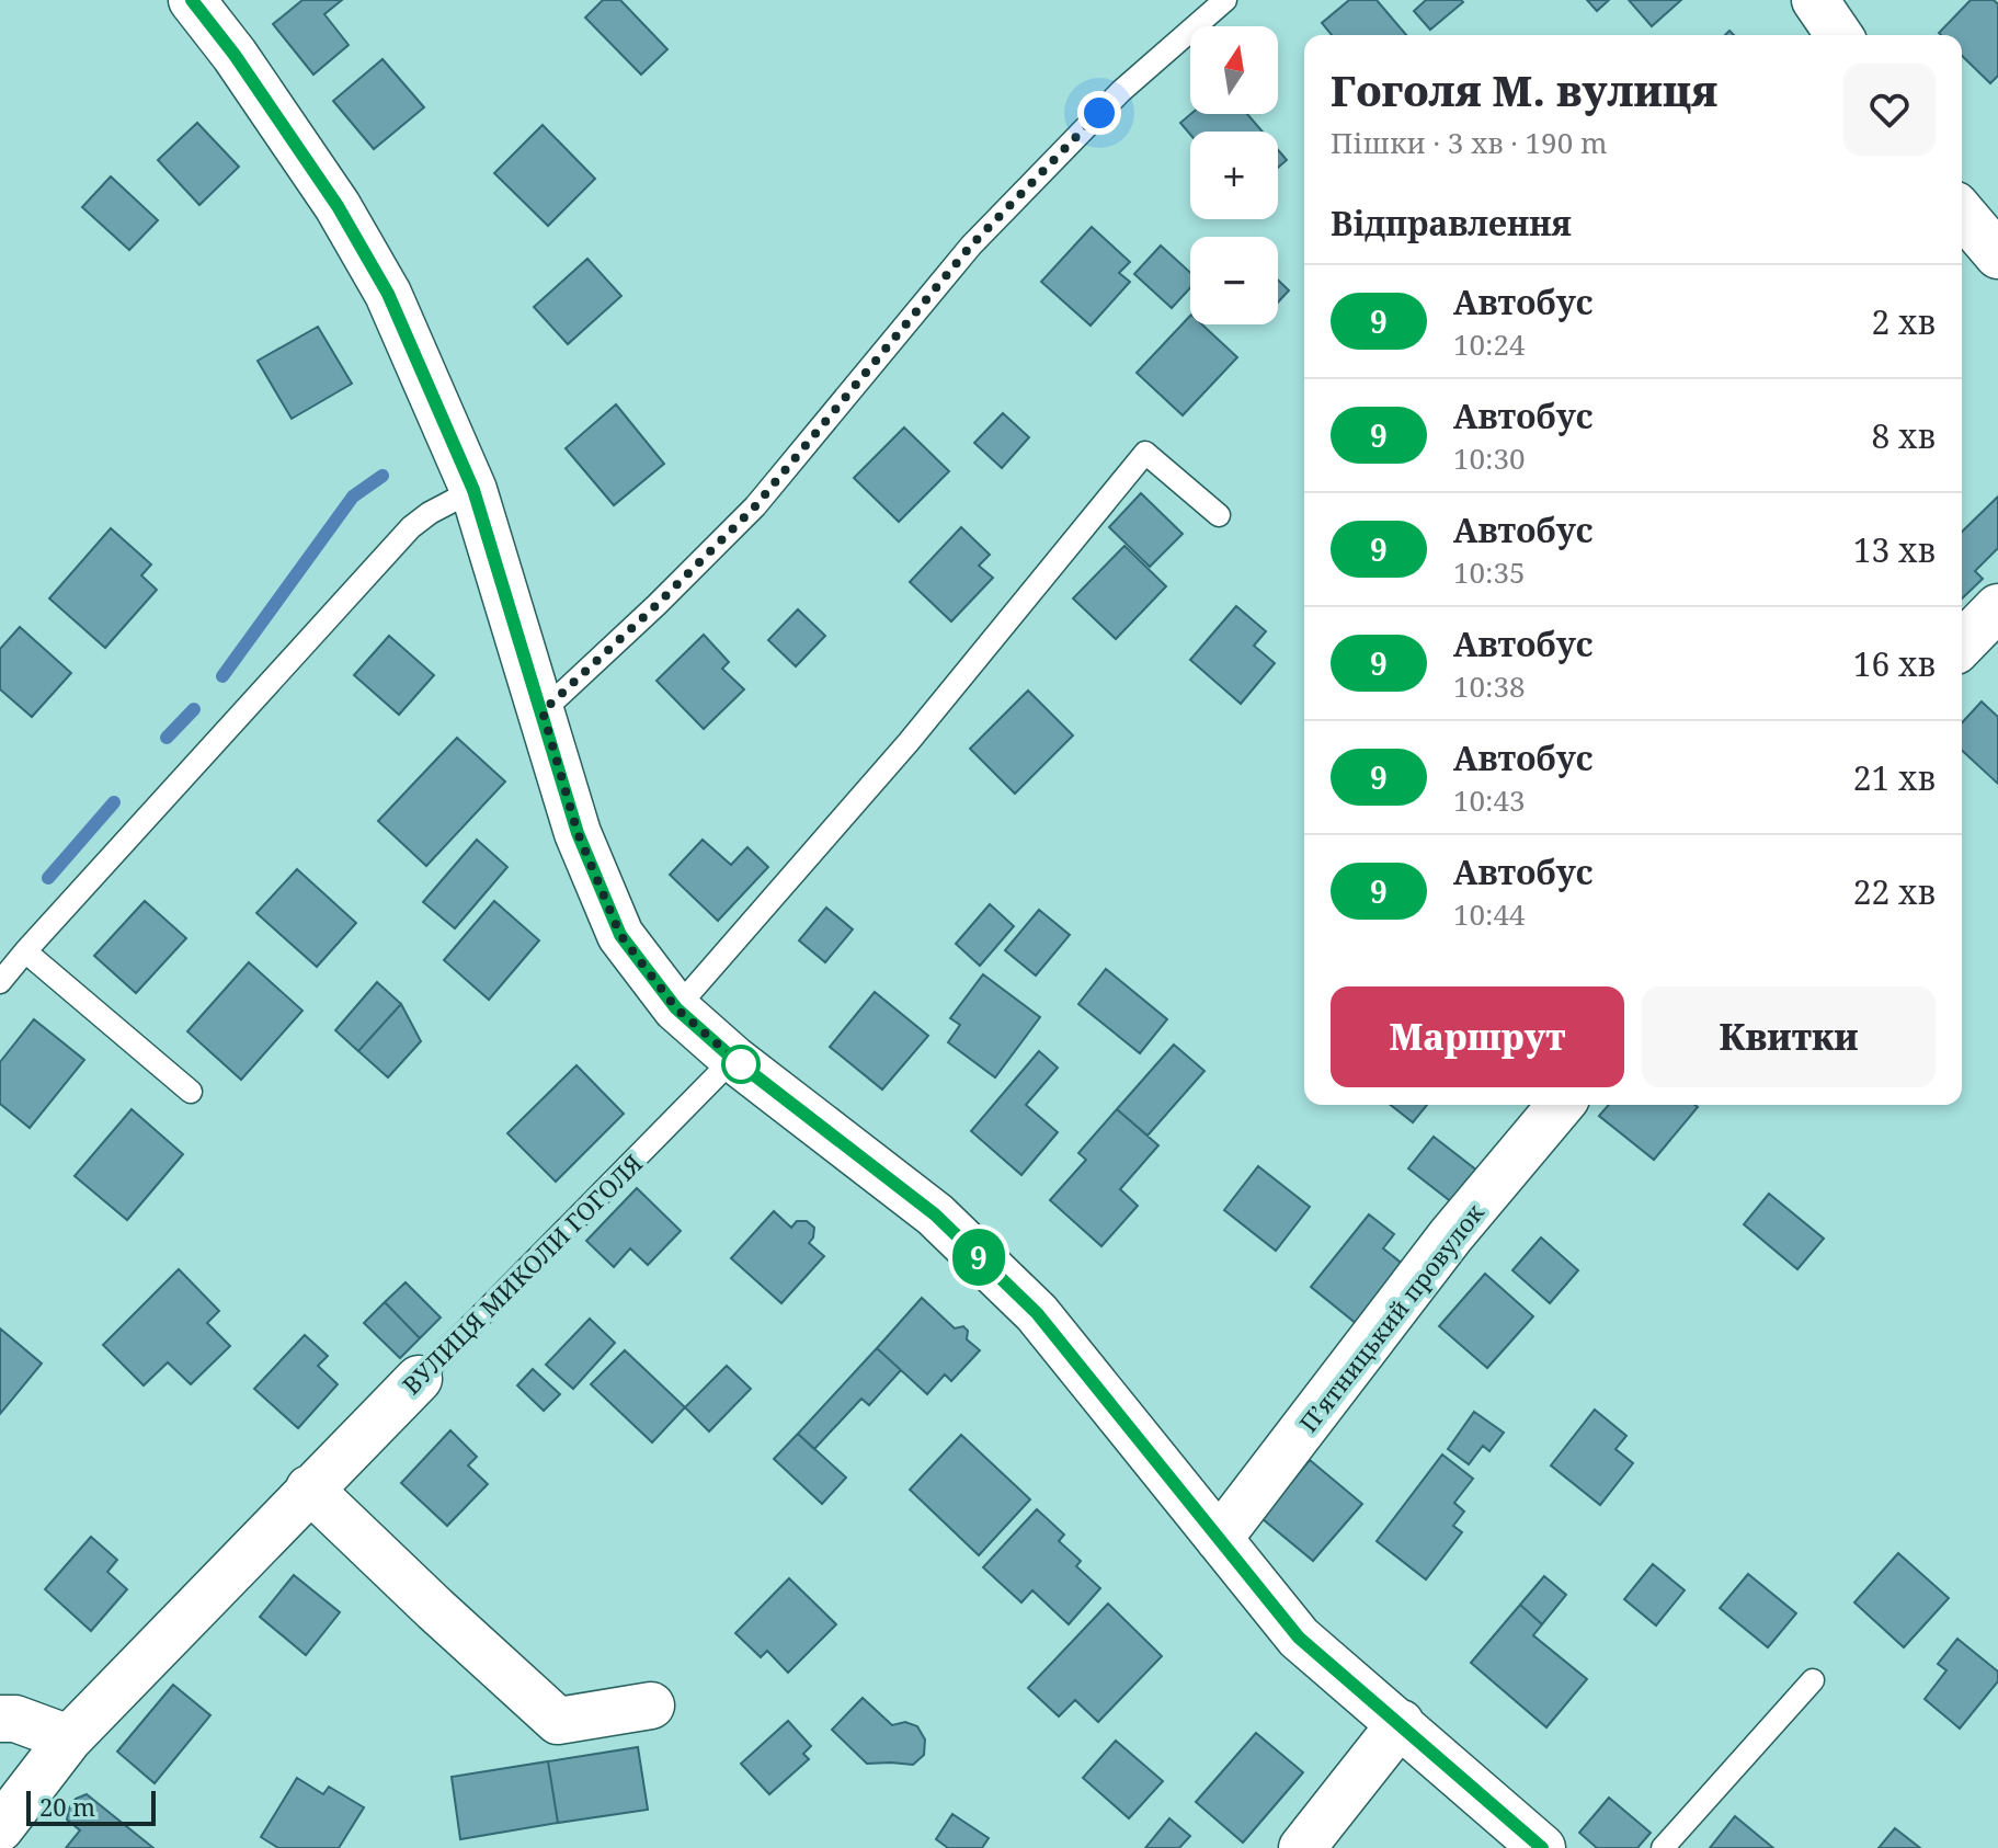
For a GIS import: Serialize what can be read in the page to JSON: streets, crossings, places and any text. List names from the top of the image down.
{
  "streets": {
    "street": ["ВУЛИЦЯ МИКОЛИ ГОГОЛЯ", "Пʼятницький провулок"]
  },
  "lines": ["bus line 9"],
  "scale_bar": "20 m",
  "north": "top",
  "page": {
    "on_map": "9",
    "map_buttons": ["+", "−"],
    "heading": [
      ["Гоголя М. вулиця", "Пішки · 3 хв · 190 m"],
      "Відправлення"
    ],
    "list": [
      {
        "mark": "9",
        "name": "Автобус",
        "note": "10:24",
        "value": "2 хв"
      },
      {
        "mark": "9",
        "name": "Автобус",
        "note": "10:30",
        "value": "8 хв"
      },
      {
        "mark": "9",
        "name": "Автобус",
        "note": "10:35",
        "value": "13 хв"
      },
      {
        "mark": "9",
        "name": "Автобус",
        "note": "10:38",
        "value": "16 хв"
      },
      {
        "mark": "9",
        "name": "Автобус",
        "note": "10:43",
        "value": "21 хв"
      },
      {
        "mark": "9",
        "name": "Автобус",
        "note": "10:44",
        "value": "22 хв"
      }
    ],
    "buttons": ["Маршрут", "Квитки"],
    "scale": "20 m"
  }
}
